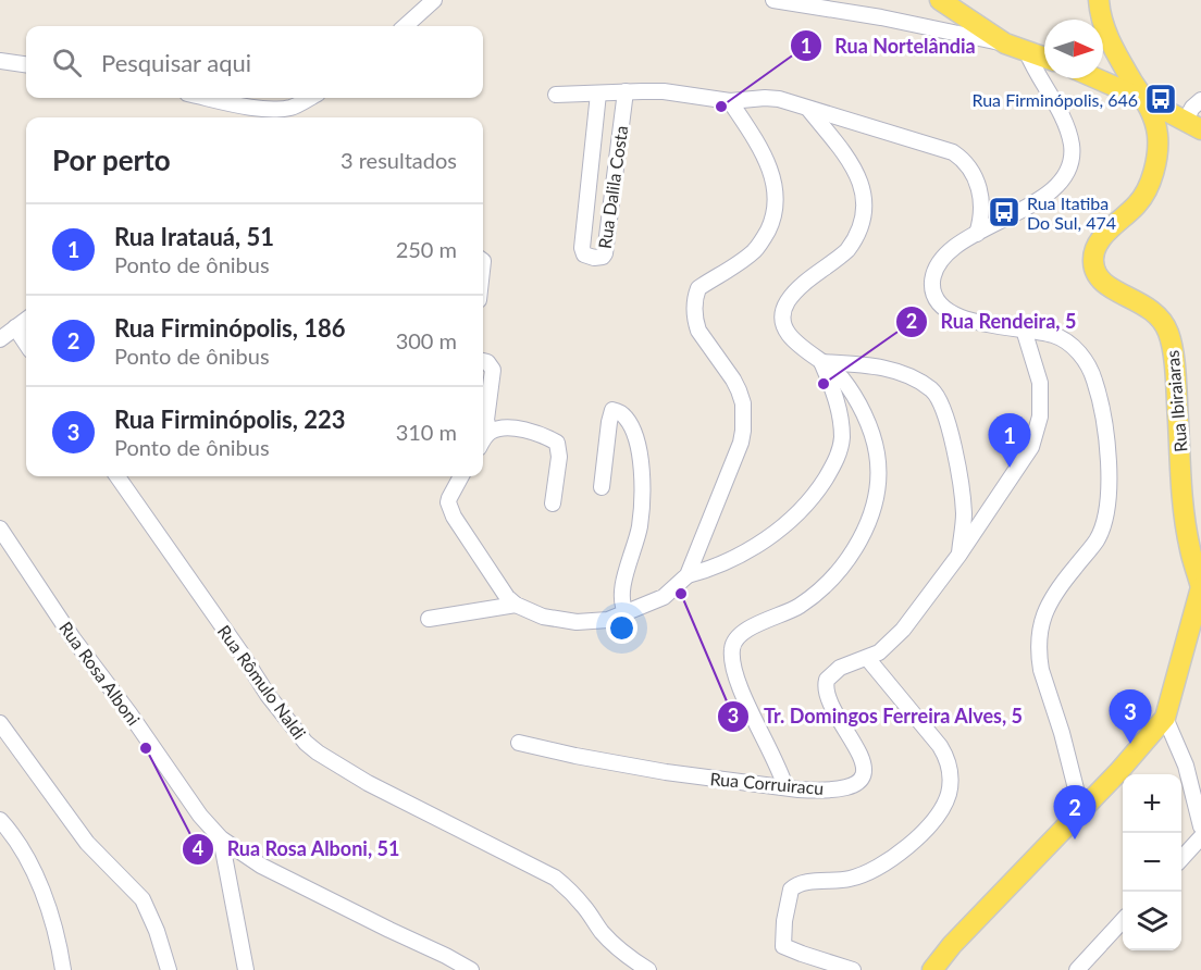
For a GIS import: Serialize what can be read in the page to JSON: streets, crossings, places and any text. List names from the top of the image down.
{
  "streets": {
    "main road": ["Rua Ibiraiaras"],
    "street": [
      "Rua Dalila Costa",
      "Rua Rosa Alboni",
      "Rua Rômulo Naldi",
      "Rua Corruiracu"
    ]
  },
  "places": {
    "bus stop": ["Rua Firminópolis, 646", "Rua Itatiba Do Sul, 474"],
    "other": [
      "Rua Nortelândia",
      "Rua Rendeira, 5",
      "Tr. Domingos Ferreira Alves, 5",
      "Rua Rosa Alboni, 51"
    ]
  },
  "north": "right",
  "page": {
    "search": "Pesquisar aqui",
    "heading": ["Por perto", "3 resultados"],
    "list": [
      {
        "mark": "1",
        "name": "Rua Iratauá, 51",
        "note": "Ponto de ônibus",
        "value": "250 m"
      },
      {
        "mark": "2",
        "name": "Rua Firminópolis, 186",
        "note": "Ponto de ônibus",
        "value": "300 m"
      },
      {
        "mark": "3",
        "name": "Rua Firminópolis, 223",
        "note": "Ponto de ônibus",
        "value": "310 m"
      }
    ],
    "pins": ["1", "3", "2"],
    "map_buttons": ["+", "−"]
  }
}
